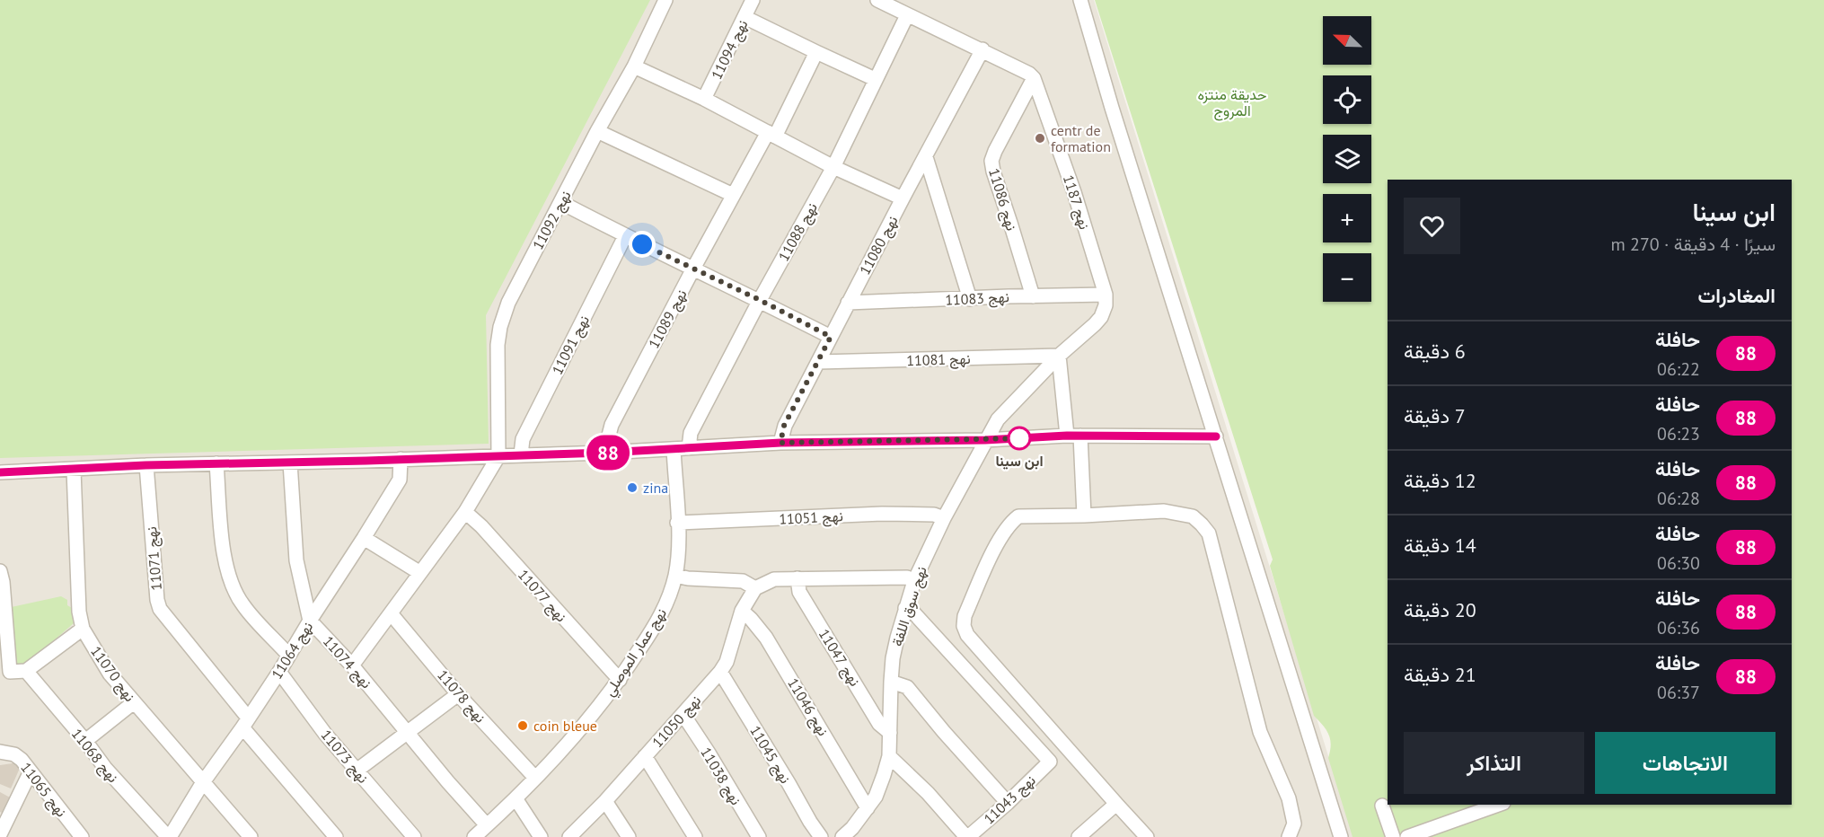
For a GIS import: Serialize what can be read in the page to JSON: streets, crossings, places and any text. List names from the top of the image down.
{
  "streets": {
    "street": [
      "نهج 11094",
      "نهج 11086",
      "نهج 1187",
      "نهج 11092",
      "نهج 11088",
      "نهج 11080",
      "نهج 11083",
      "نهج 11089",
      "نهج 11091",
      "نهج 11081",
      "نهج 11051",
      "نهج 11071",
      "نهج 11077",
      "نهج سوق اللفة",
      "نهج 11064",
      "نهج عمار الموصلي",
      "نهج 11047",
      "نهج 11074",
      "نهج 11070",
      "نهج 11078",
      "نهج 11046",
      "نهج 11050",
      "نهج 11045",
      "نهج 11068",
      "نهج 11073",
      "نهج 11038",
      "نهج 11065",
      "نهج 11043"
    ]
  },
  "crossings": [
    ["نهج 11086", "نهج 1187"],
    ["نهج 11086", "نهج 11083"],
    ["نهج 1187", "نهج 11083"],
    ["نهج 11080", "نهج 11083"],
    ["نهج 11080", "نهج 11081"],
    ["نهج 11051", "نهج سوق اللفة"],
    ["نهج 11051", "نهج عمار الموصلي"],
    ["نهج 11071", "نهج 11064"],
    ["نهج 11077", "نهج عمار الموصلي"],
    ["نهج سوق اللفة", "نهج 11047"],
    ["نهج سوق اللفة", "نهج 11046"],
    ["نهج سوق اللفة", "نهج 11043"],
    ["نهج 11064", "نهج 11074"],
    ["نهج 11064", "نهج 11070"],
    ["نهج 11064", "نهج 11068"],
    ["نهج 11064", "نهج 11073"],
    ["نهج عمار الموصلي", "نهج 11074"],
    ["نهج عمار الموصلي", "نهج 11078"],
    ["نهج 11046", "نهج 11050"],
    ["نهج 11050", "نهج 11045"],
    ["نهج 11050", "نهج 11038"]
  ],
  "parks": ["حديقة منتزه المروج"],
  "places": [
    "centr de formation",
    "ابن سينا",
    "zina",
    "coin bleue"
  ],
  "lines": ["bus line 88"],
  "north": "top left",
  "page": {
    "on_map": "88",
    "map_buttons": ["+", "−"],
    "heading": [
      ["ابن سينا", "سيرًا · 4 دقيقة · 270 m"],
      "المغادرات"
    ],
    "list": [
      {
        "mark": "88",
        "name": "حافلة",
        "note": "06:22",
        "value": "6 دقيقة"
      },
      {
        "mark": "88",
        "name": "حافلة",
        "note": "06:23",
        "value": "7 دقيقة"
      },
      {
        "mark": "88",
        "name": "حافلة",
        "note": "06:28",
        "value": "12 دقيقة"
      },
      {
        "mark": "88",
        "name": "حافلة",
        "note": "06:30",
        "value": "14 دقيقة"
      },
      {
        "mark": "88",
        "name": "حافلة",
        "note": "06:36",
        "value": "20 دقيقة"
      },
      {
        "mark": "88",
        "name": "حافلة",
        "note": "06:37",
        "value": "21 دقيقة"
      }
    ],
    "buttons": ["الاتجاهات", "التذاكر"]
  }
}
